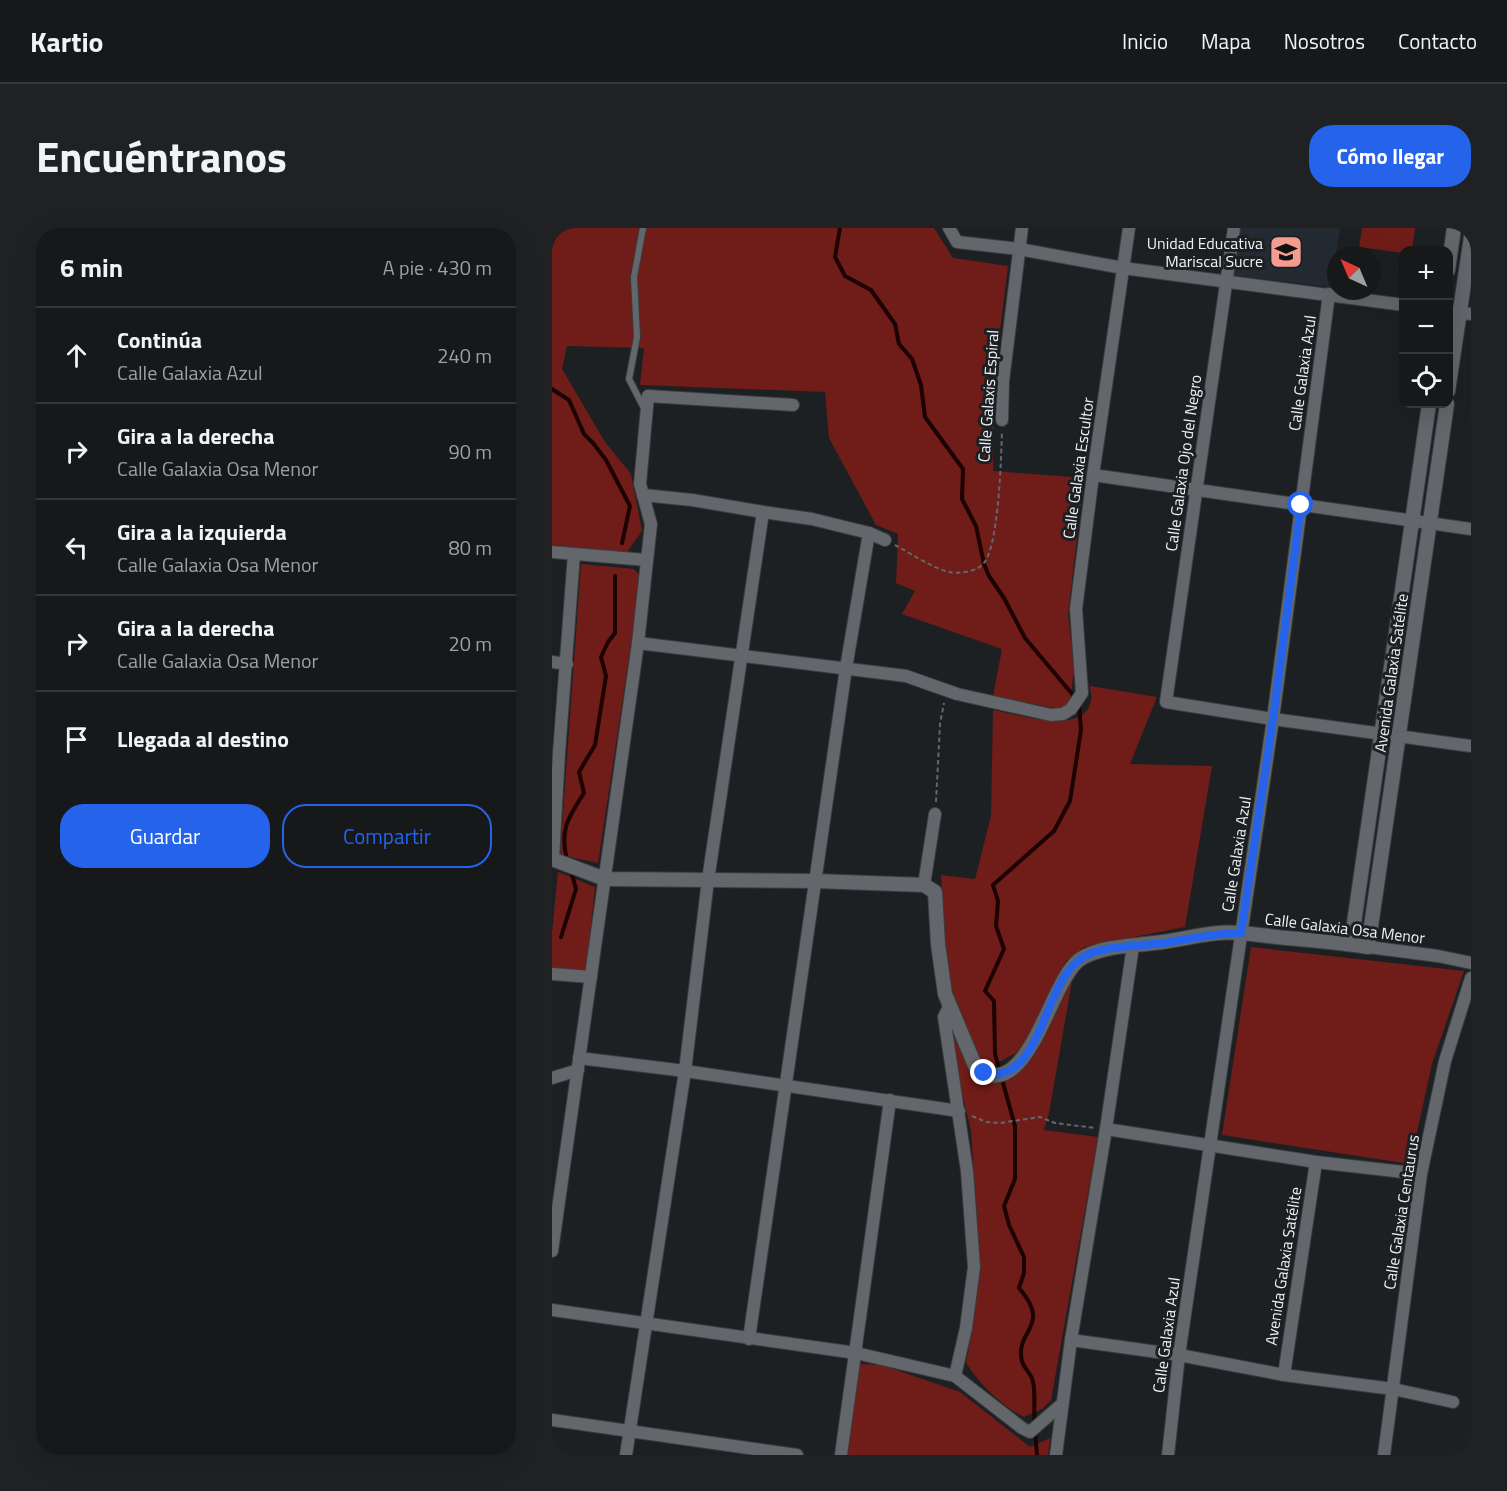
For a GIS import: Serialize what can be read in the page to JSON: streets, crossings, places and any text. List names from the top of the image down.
{
  "streets": {
    "street": [
      "Calle Galaxia Azul",
      "Calle Galaxis Espiral",
      "Calle Galaxia Ojo del Negro",
      "Calle Galaxia Escultor",
      "Avenida Galaxia Satélite",
      "Calle Galaxia Osa Menor",
      "Calle Galaxia Centaurus"
    ]
  },
  "crossings": [
    ["Calle Galaxia Azul", "Calle Galaxia Ojo del Negro"],
    ["Calle Galaxia Azul", "Calle Galaxia Osa Menor"],
    ["Avenida Galaxia Satélite", "Calle Galaxia Osa Menor"]
  ],
  "places": {
    "school or university": ["Unidad Educativa Mariscal Sucre"]
  },
  "north": "top left",
  "page": {
    "header": "Kartio",
    "nav": [
      "Inicio",
      "Mapa",
      "Nosotros",
      "Contacto"
    ],
    "title": "Encuéntranos",
    "buttons": [
      "Cómo llegar",
      ["Guardar", "Compartir"]
    ],
    "heading": ["6 min", "A pie · 430 m"],
    "map_buttons": ["+", "−"],
    "list": [
      ["Continúa", "Calle Galaxia Azul", "240 m"],
      ["Gira a la derecha", "Calle Galaxia Osa Menor", "90 m"],
      ["Gira a la izquierda", "Calle Galaxia Osa Menor", "80 m"],
      ["Gira a la derecha", "Calle Galaxia Osa Menor", "20 m"],
      "Llegada al destino"
    ]
  }
}
